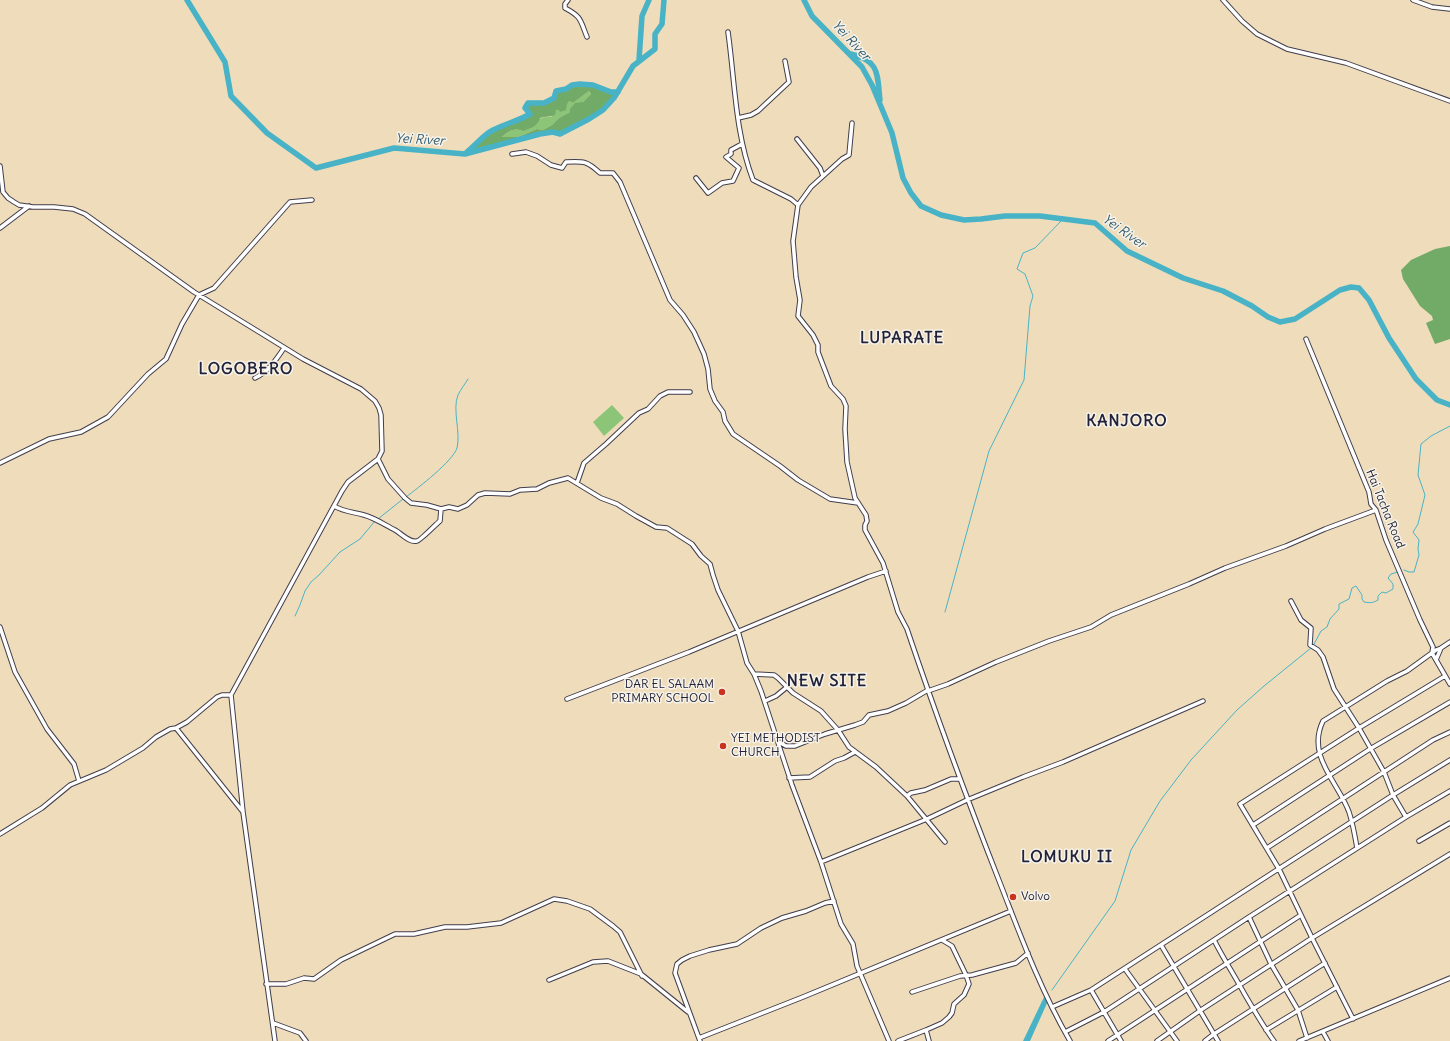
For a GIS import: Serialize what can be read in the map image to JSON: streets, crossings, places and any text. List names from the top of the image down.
{
  "streets": {
    "street": ["Hai Tacha Road"]
  },
  "districts": [
    "LUPARATE",
    "LOGOBERO",
    "KANJORO",
    "NEW SITE",
    "LOMUKU II"
  ],
  "water": ["Yei River"],
  "places": ["DAR EL SALAAM PRIMARY SCHOOL", "YEI METHODIST CHURCH", "Volvo"]
}
